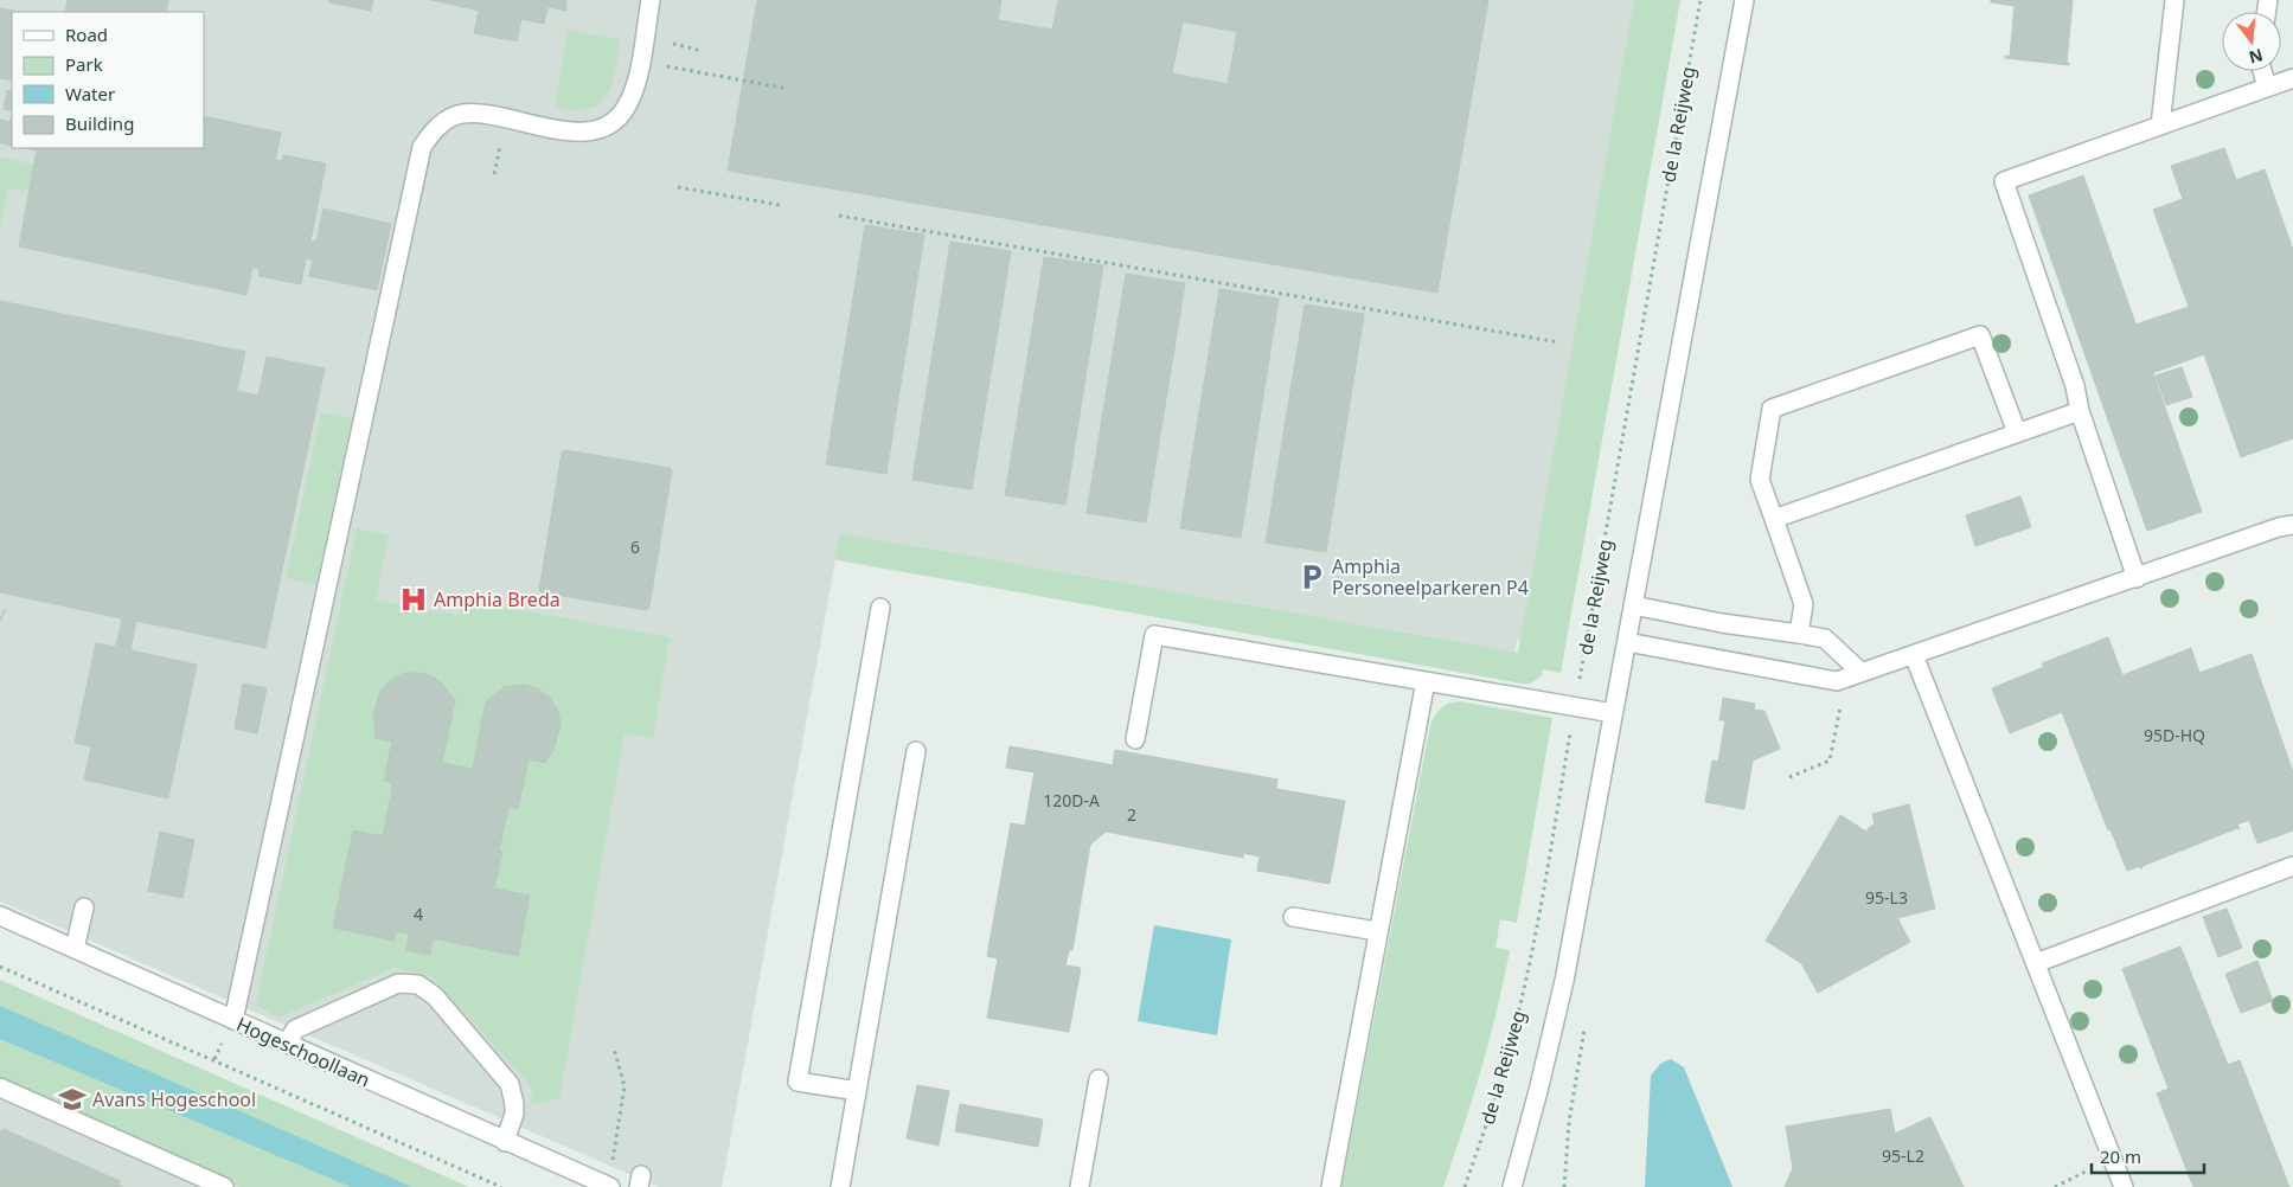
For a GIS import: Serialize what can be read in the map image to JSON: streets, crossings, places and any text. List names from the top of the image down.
{
  "streets": {
    "street": ["de la Reijweg", "Hogeschoollaan"]
  },
  "places": {
    "parking": ["Amphia Personeelparkeren P4"],
    "hospital": ["Amphia Breda"],
    "school or university": ["Avans Hogeschool"]
  },
  "house_numbers": [
    "6",
    "95D-HQ",
    "120D-A",
    "2",
    "95-L3",
    "4",
    "95-L2"
  ],
  "legend": [
    "Road",
    "Park",
    "Water",
    "Building"
  ],
  "scale_bar": "20 m",
  "north": "bottom"
}
